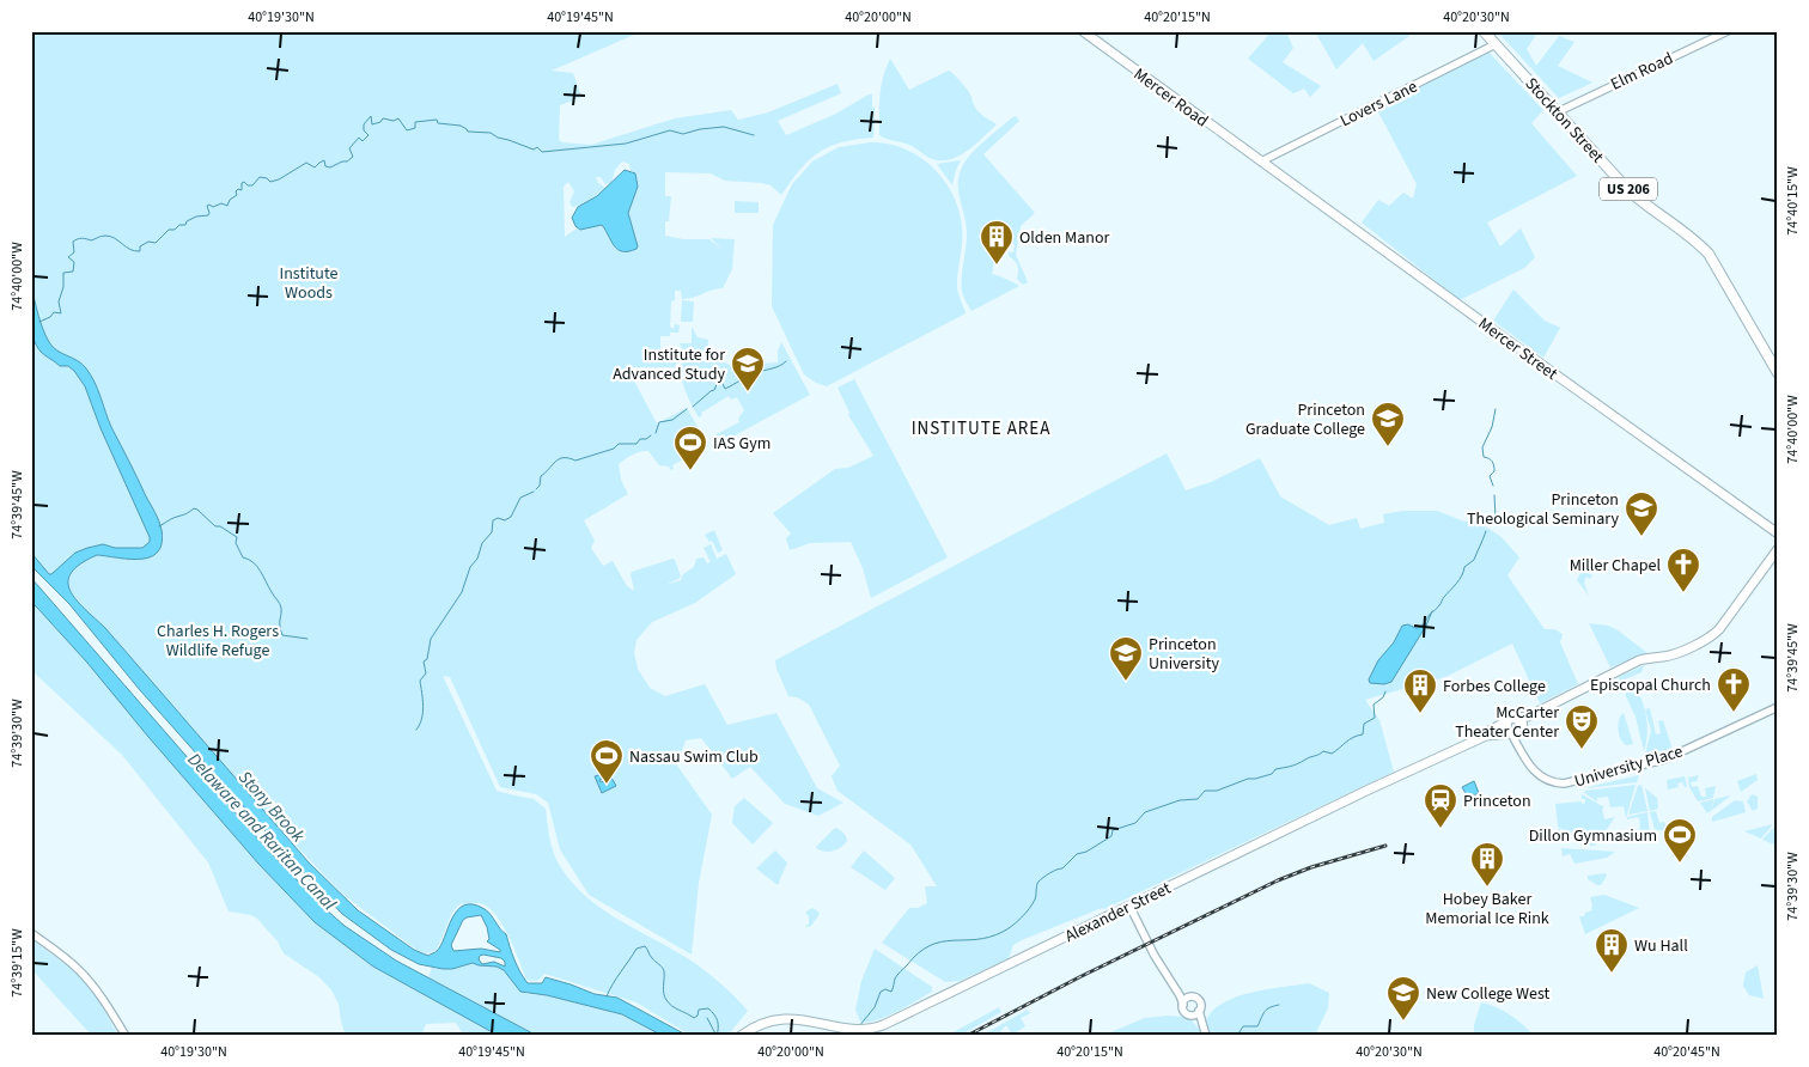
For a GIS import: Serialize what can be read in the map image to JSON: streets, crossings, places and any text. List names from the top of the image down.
{
  "streets": {
    "highway": ["Stockton Street", "US 206"],
    "main road": ["Mercer Road", "Mercer Street", "Alexander Street"],
    "street": ["Elm Road", "Lovers Lane", "University Place"]
  },
  "crossings": [
    ["Elm Road", "Stockton Street"],
    ["Mercer Road", "Lovers Lane"],
    ["Mercer Road", "Mercer Street"],
    ["Lovers Lane", "Stockton Street"],
    ["Lovers Lane", "Mercer Street"],
    ["University Place", "Alexander Street"]
  ],
  "districts": ["INSTITUTE AREA"],
  "water": ["Stony Brook", "Delaware and Raritan Canal"],
  "parks": ["Institute Woods", "Charles H. Rogers Wildlife Refuge"],
  "places": {
    "building": [
      "Olden Manor",
      "Forbes College",
      "Hobey Baker Memorial Ice Rink",
      "Wu Hall"
    ],
    "school or university": [
      "Institute for Advanced Study",
      "Princeton Graduate College",
      "Princeton Theological Seminary",
      "Princeton University",
      "New College West"
    ],
    "sports": ["IAS Gym", "Nassau Swim Club", "Dillon Gymnasium"],
    "church": ["Miller Chapel", "Episcopal Church"],
    "theatre": ["McCarter Theater Center"],
    "station": ["Princeton"]
  },
  "coordinates": [
    "40°19'30\"N",
    "40°19'45\"N",
    "40°20'00\"N",
    "40°20'15\"N",
    "40°20'30\"N",
    "74°40'15\"W",
    "74°40'00\"W",
    "74°39'45\"W",
    "74°39'30\"W",
    "74°39'15\"W",
    "40°20'45\"N"
  ]
}
